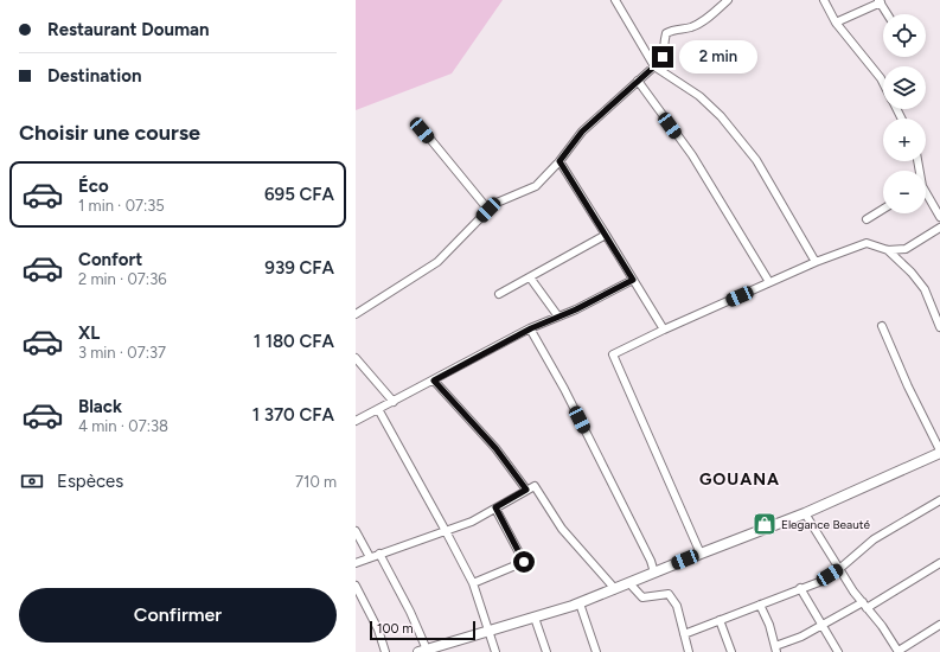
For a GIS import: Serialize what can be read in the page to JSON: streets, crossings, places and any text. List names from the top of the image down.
{
  "districts": ["GOUANA"],
  "places": {
    "shop": ["Elegance Beauté"]
  },
  "scale_bar": "100 m",
  "page": {
    "banner": ["Restaurant Douman", "Destination"],
    "map_buttons": ["+", "−"],
    "bubble": "2 min",
    "heading": "Choisir une course",
    "list": [
      {
        "name": "Éco",
        "note": "1 min · 07:35",
        "value": "695 CFA"
      },
      {
        "name": "Confort",
        "note": "2 min · 07:36",
        "value": "939 CFA"
      },
      {
        "name": "XL",
        "note": "3 min · 07:37",
        "value": "1 180 CFA"
      },
      {
        "name": "Black",
        "note": "4 min · 07:38",
        "value": "1 370 CFA"
      }
    ],
    "pay": ["Espèces", "710 m"],
    "buttons": "Confirmer",
    "scale": "100 m"
  }
}
